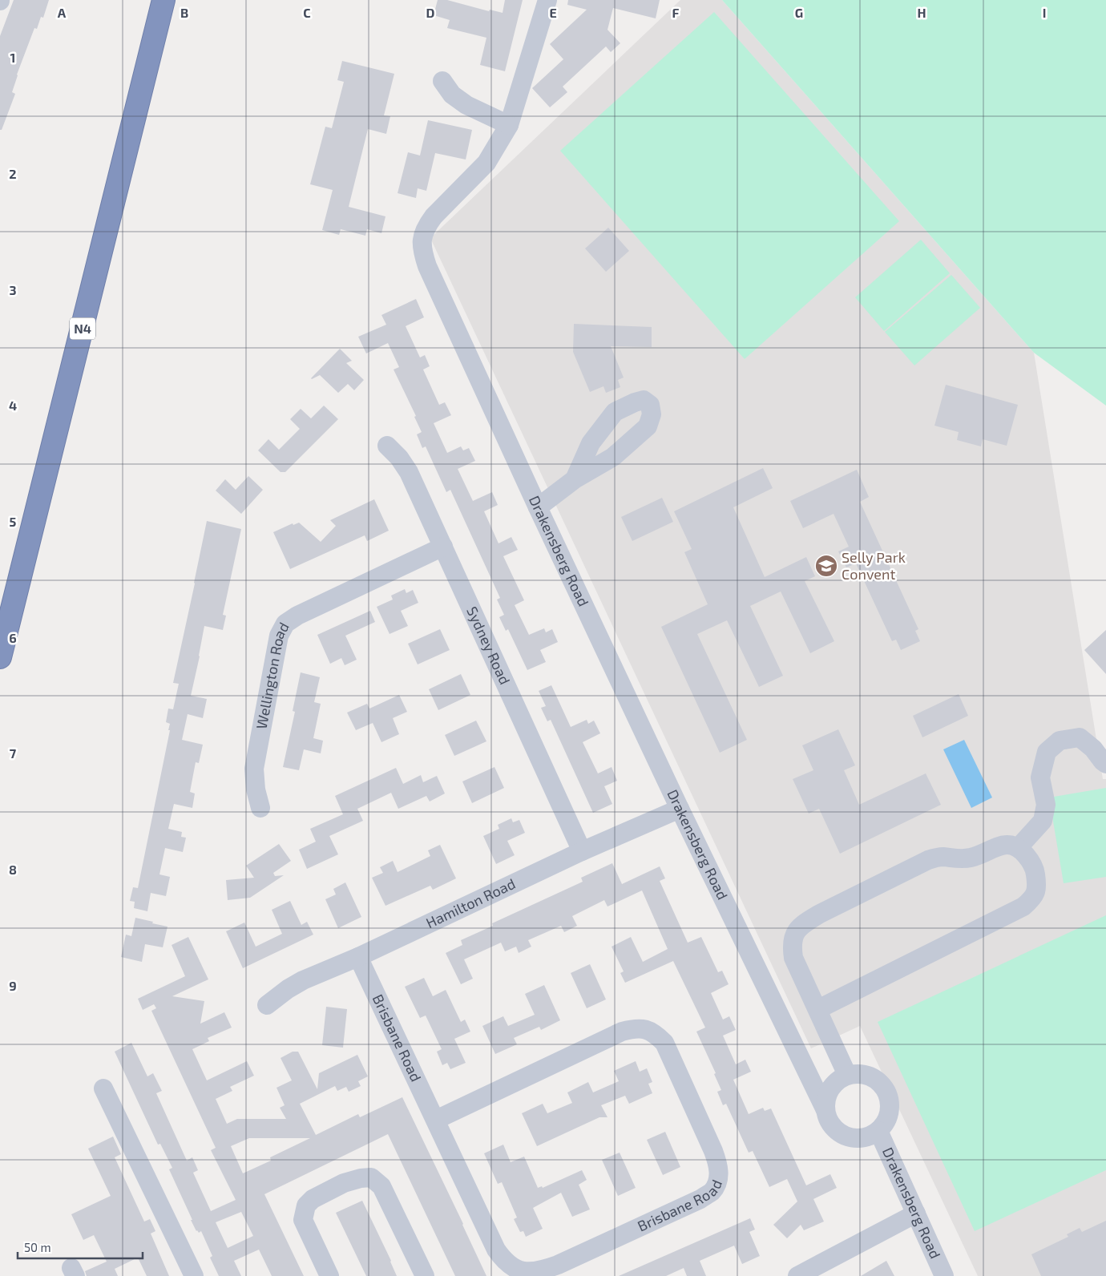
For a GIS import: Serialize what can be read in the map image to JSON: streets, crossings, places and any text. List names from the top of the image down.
{
  "streets": {
    "highway": ["N4"],
    "street": [
      "Drakensberg Road",
      "Sydney Road",
      "Wellington Road",
      "Hamilton Road",
      "Brisbane Road"
    ]
  },
  "crossings": [
    ["Drakensberg Road", "Hamilton Road"],
    ["Sydney Road", "Wellington Road"],
    ["Sydney Road", "Hamilton Road"],
    ["Hamilton Road", "Brisbane Road"]
  ],
  "places": {
    "school or university": ["Selly Park Convent"]
  },
  "scale_bar": "50 m",
  "grid": {
    "columns": [
      "A",
      "B",
      "C",
      "D",
      "E",
      "F",
      "G",
      "H",
      "I"
    ],
    "rows": [
      "1",
      "2",
      "3",
      "4",
      "5",
      "6",
      "7",
      "8",
      "9"
    ]
  }
}
